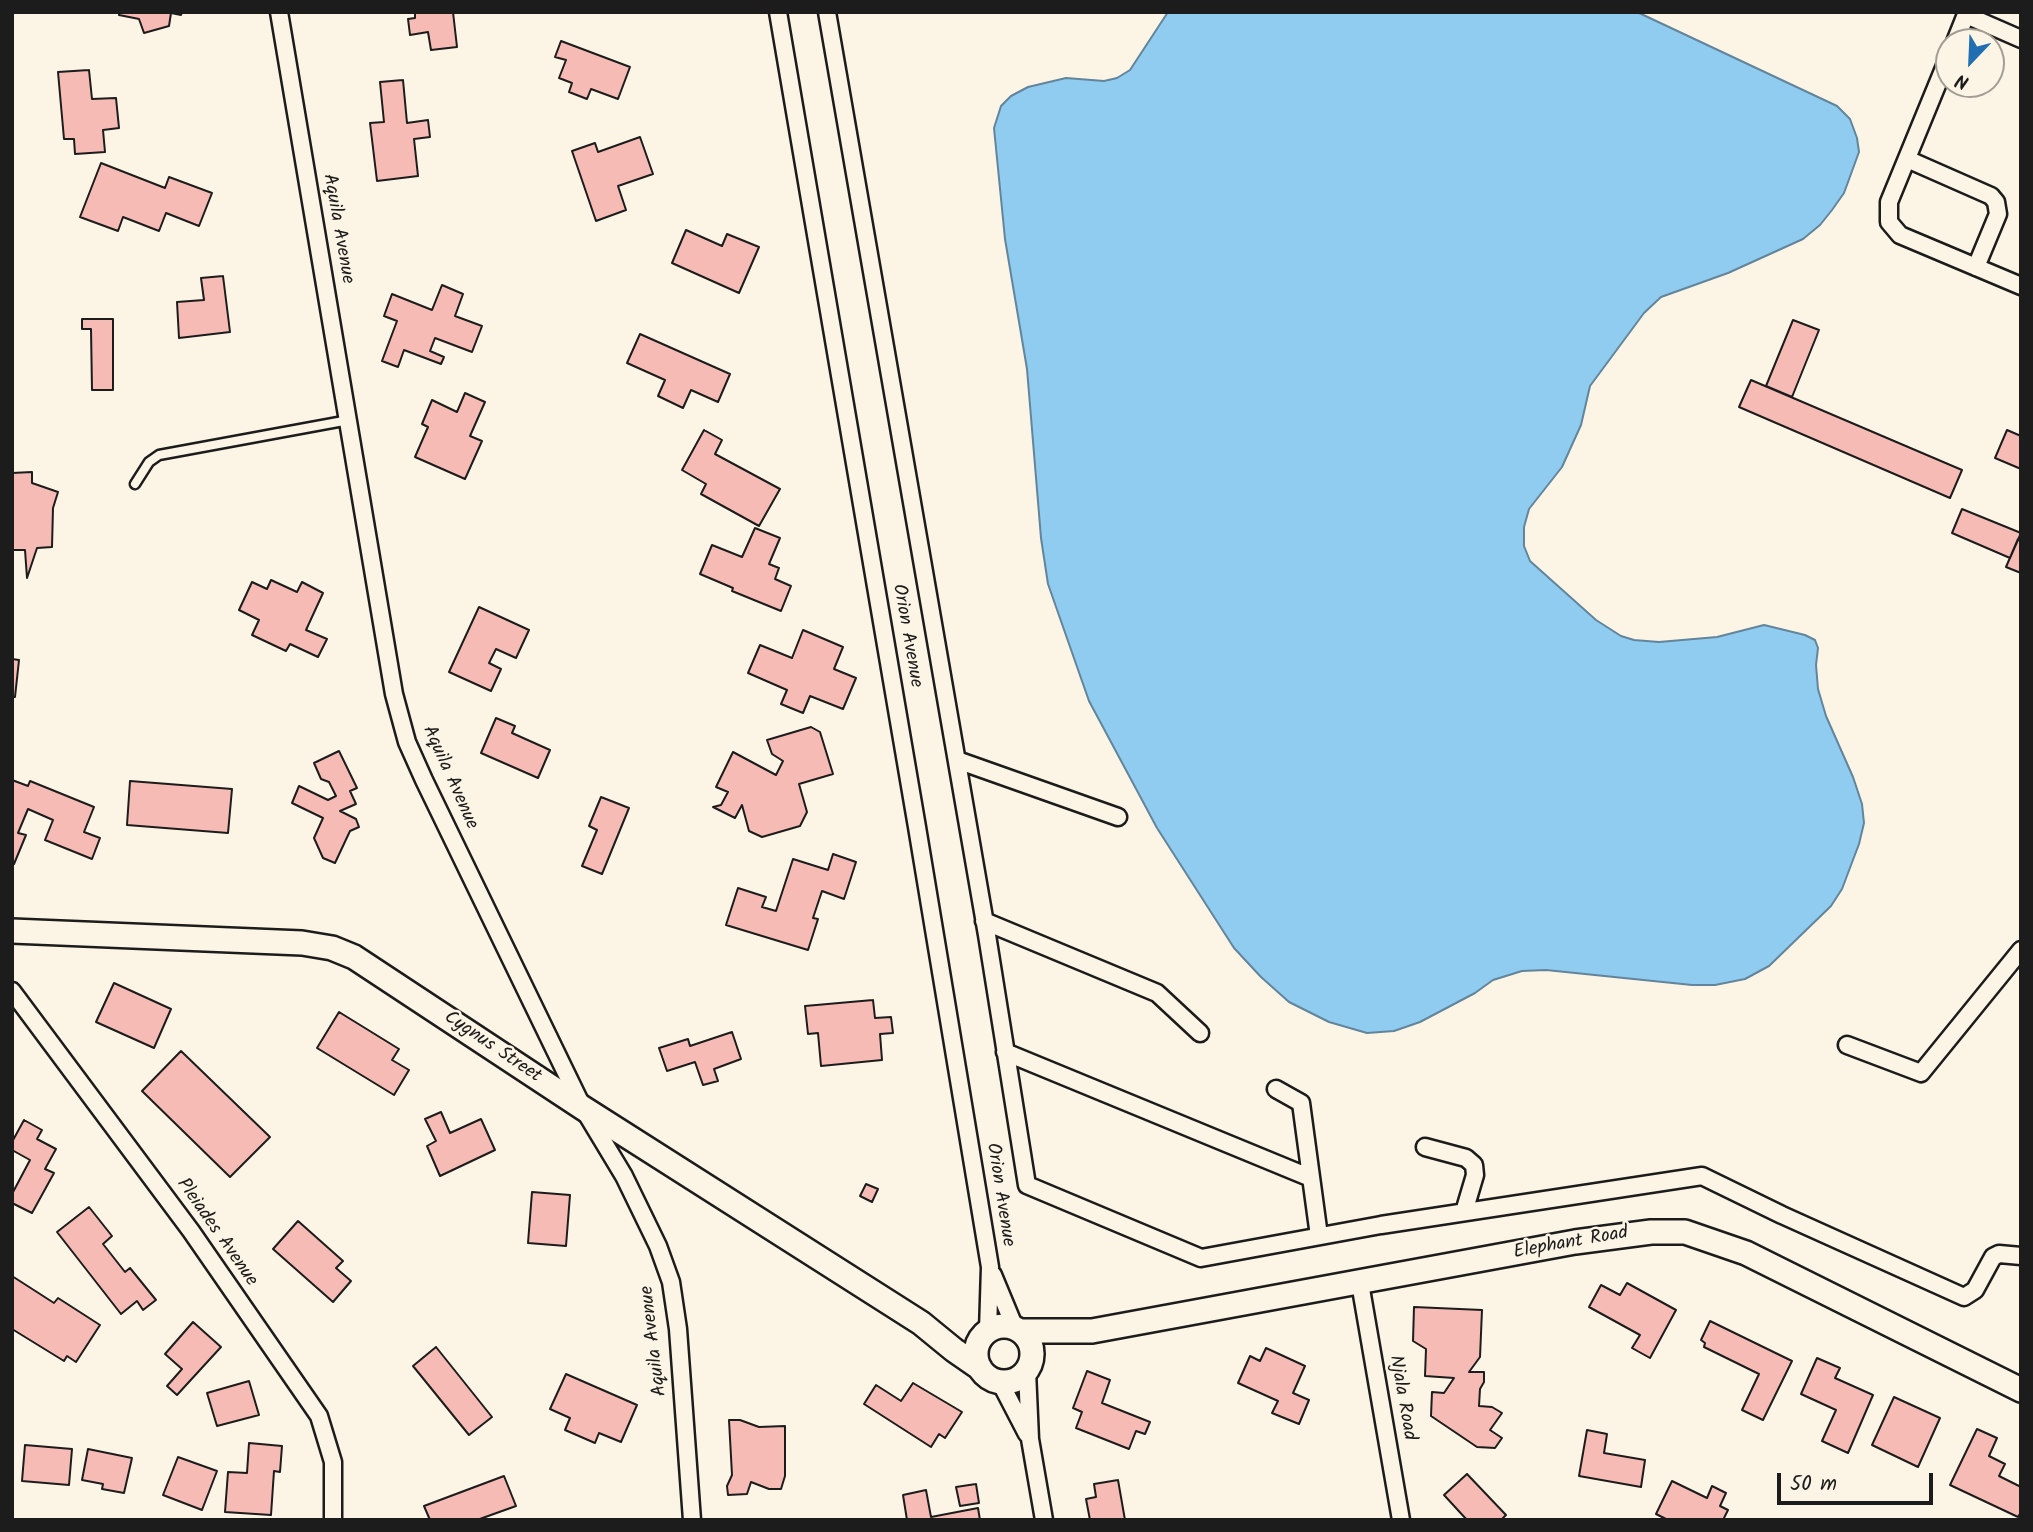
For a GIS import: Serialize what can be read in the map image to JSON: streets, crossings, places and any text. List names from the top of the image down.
{
  "streets": {
    "street": [
      "Aquila Avenue",
      "Orion Avenue",
      "Cygnus Street",
      "Pleiades Avenue",
      "Elephant Road",
      "Njala Road"
    ]
  },
  "crossings": [
    ["Aquila Avenue", "Cygnus Street"],
    ["Orion Avenue", "Cygnus Street"],
    ["Orion Avenue", "Elephant Road"],
    ["Cygnus Street", "Elephant Road"],
    ["Elephant Road", "Njala Road"]
  ],
  "scale_bar": "50 m",
  "north": "bottom left"
}
